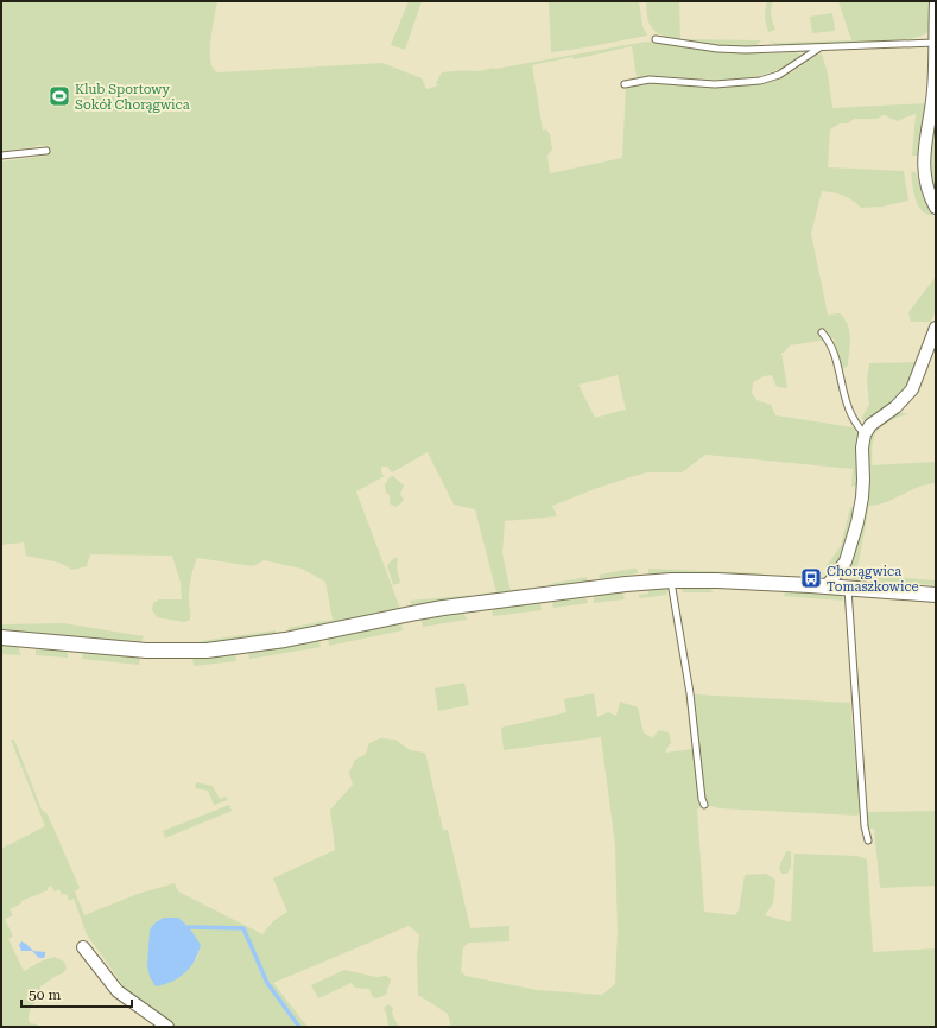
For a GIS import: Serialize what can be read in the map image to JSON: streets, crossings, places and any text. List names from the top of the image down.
{
  "places": {
    "sports": ["Klub Sportowy Sokół Chorągwica"],
    "bus stop": ["Chorągwica Tomaszkowice"]
  },
  "scale_bar": "50 m"
}
